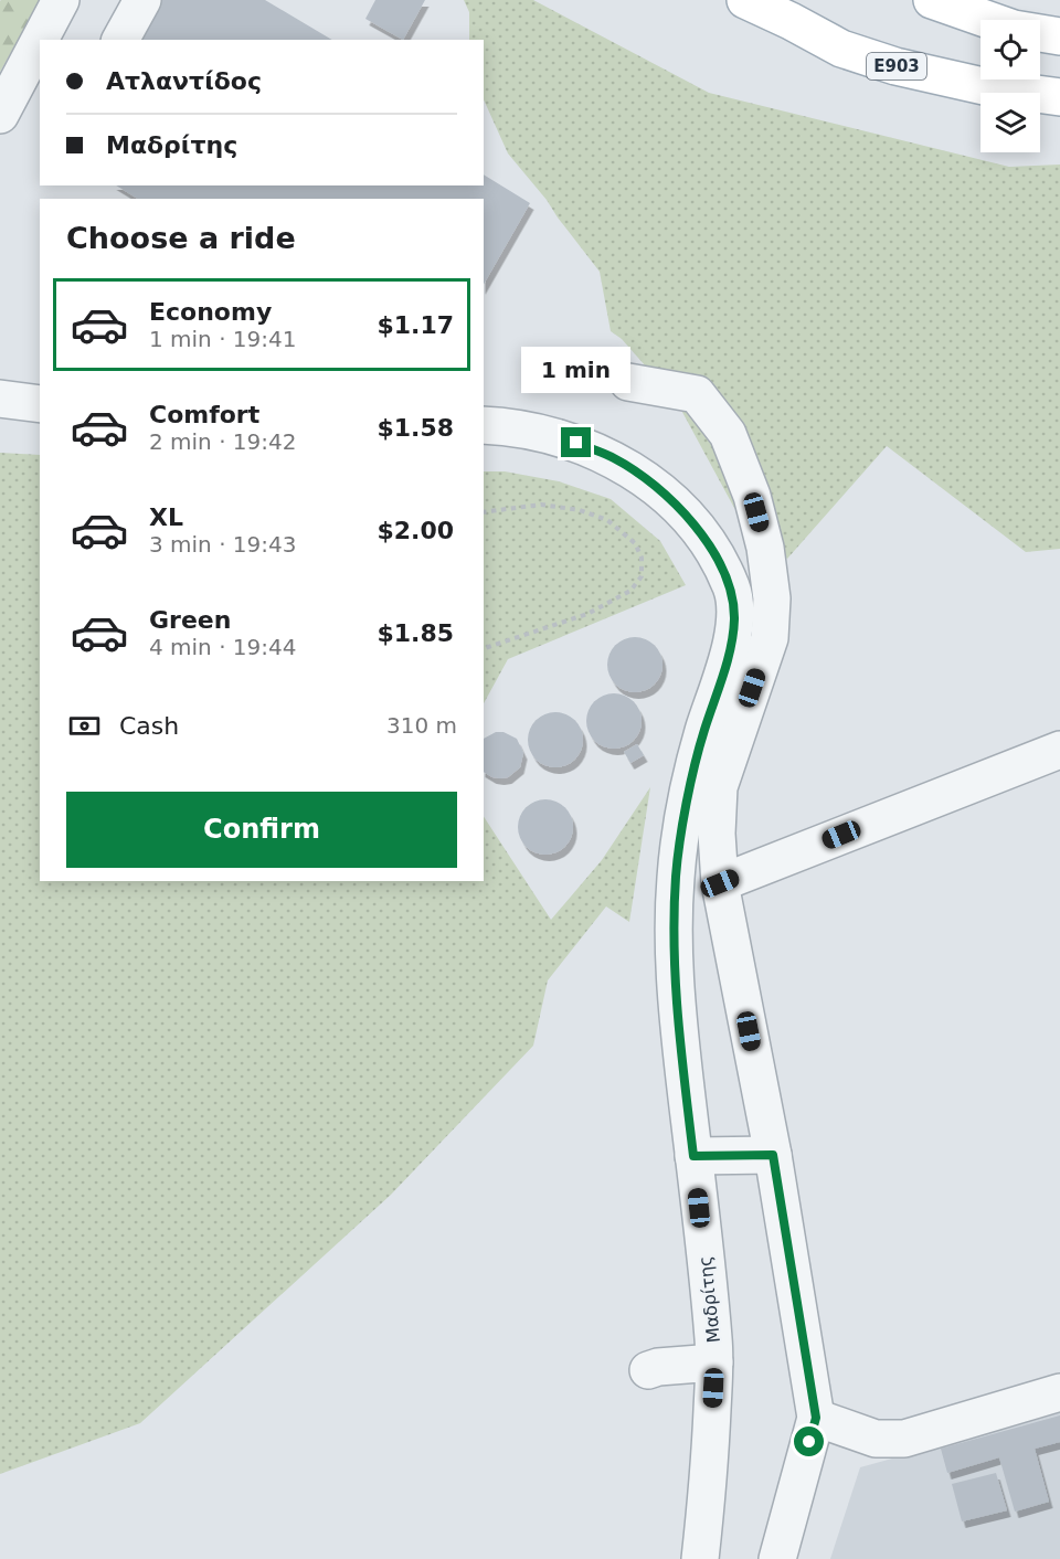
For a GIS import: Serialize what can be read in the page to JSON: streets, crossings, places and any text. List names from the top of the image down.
{
  "streets": {
    "main road": ["E903"],
    "street": ["Μαδρίτης"]
  },
  "page": {
    "banner": ["Ατλαντίδος", "Μαδρίτης"],
    "heading": "Choose a ride",
    "list": [
      {
        "name": "Economy",
        "note": "1 min · 19:41",
        "value": "$1.17"
      },
      {
        "name": "Comfort",
        "note": "2 min · 19:42",
        "value": "$1.58"
      },
      {
        "name": "XL",
        "note": "3 min · 19:43",
        "value": "$2.00"
      },
      {
        "name": "Green",
        "note": "4 min · 19:44",
        "value": "$1.85"
      }
    ],
    "bubble": "1 min",
    "pay": ["Cash", "310 m"],
    "buttons": "Confirm"
  }
}
